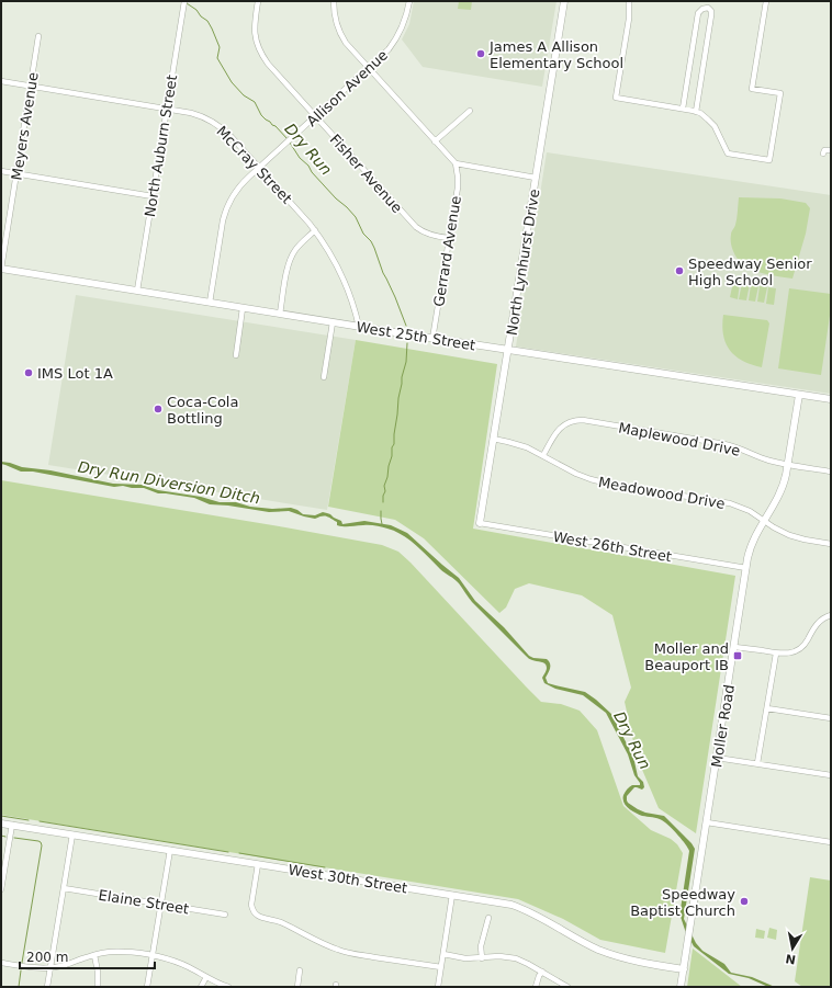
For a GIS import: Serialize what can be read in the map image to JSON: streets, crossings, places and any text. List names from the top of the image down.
{
  "streets": {
    "street": [
      "Allison Avenue",
      "Meyers Avenue",
      "North Auburn Street",
      "McCray Street",
      "Fisher Avenue",
      "Gerrard Avenue",
      "North Lynhurst Drive",
      "West 25th Street",
      "Maplewood Drive",
      "Meadowood Drive",
      "West 26th Street",
      "Moller Road",
      "West 30th Street",
      "Elaine Street"
    ]
  },
  "crossings": [
    ["Allison Avenue", "McCray Street"],
    ["Allison Avenue", "Fisher Avenue"],
    ["Allison Avenue", "West 25th Street"],
    ["Meyers Avenue", "McCray Street"],
    ["Meyers Avenue", "West 25th Street"],
    ["North Auburn Street", "McCray Street"],
    ["North Auburn Street", "West 25th Street"],
    ["McCray Street", "West 25th Street"],
    ["Fisher Avenue", "Gerrard Avenue"],
    ["Gerrard Avenue", "West 25th Street"],
    ["North Lynhurst Drive", "West 25th Street"],
    ["North Lynhurst Drive", "Meadowood Drive"],
    ["North Lynhurst Drive", "West 26th Street"],
    ["West 25th Street", "Moller Road"],
    ["Maplewood Drive", "Meadowood Drive"],
    ["Maplewood Drive", "Moller Road"],
    ["Meadowood Drive", "Moller Road"],
    ["West 26th Street", "Moller Road"],
    ["Moller Road", "West 30th Street"]
  ],
  "water": ["Dry Run", "Dry Run Diversion Ditch"],
  "places": {
    "other": [
      "James A Allison Elementary School",
      "Speedway Senior High School",
      "IMS Lot 1A",
      "Coca-Cola Bottling",
      "Speedway Baptist Church"
    ],
    "transit": ["Moller and Beauport IB"]
  },
  "scale_bar": "200 m",
  "north": "bottom"
}
